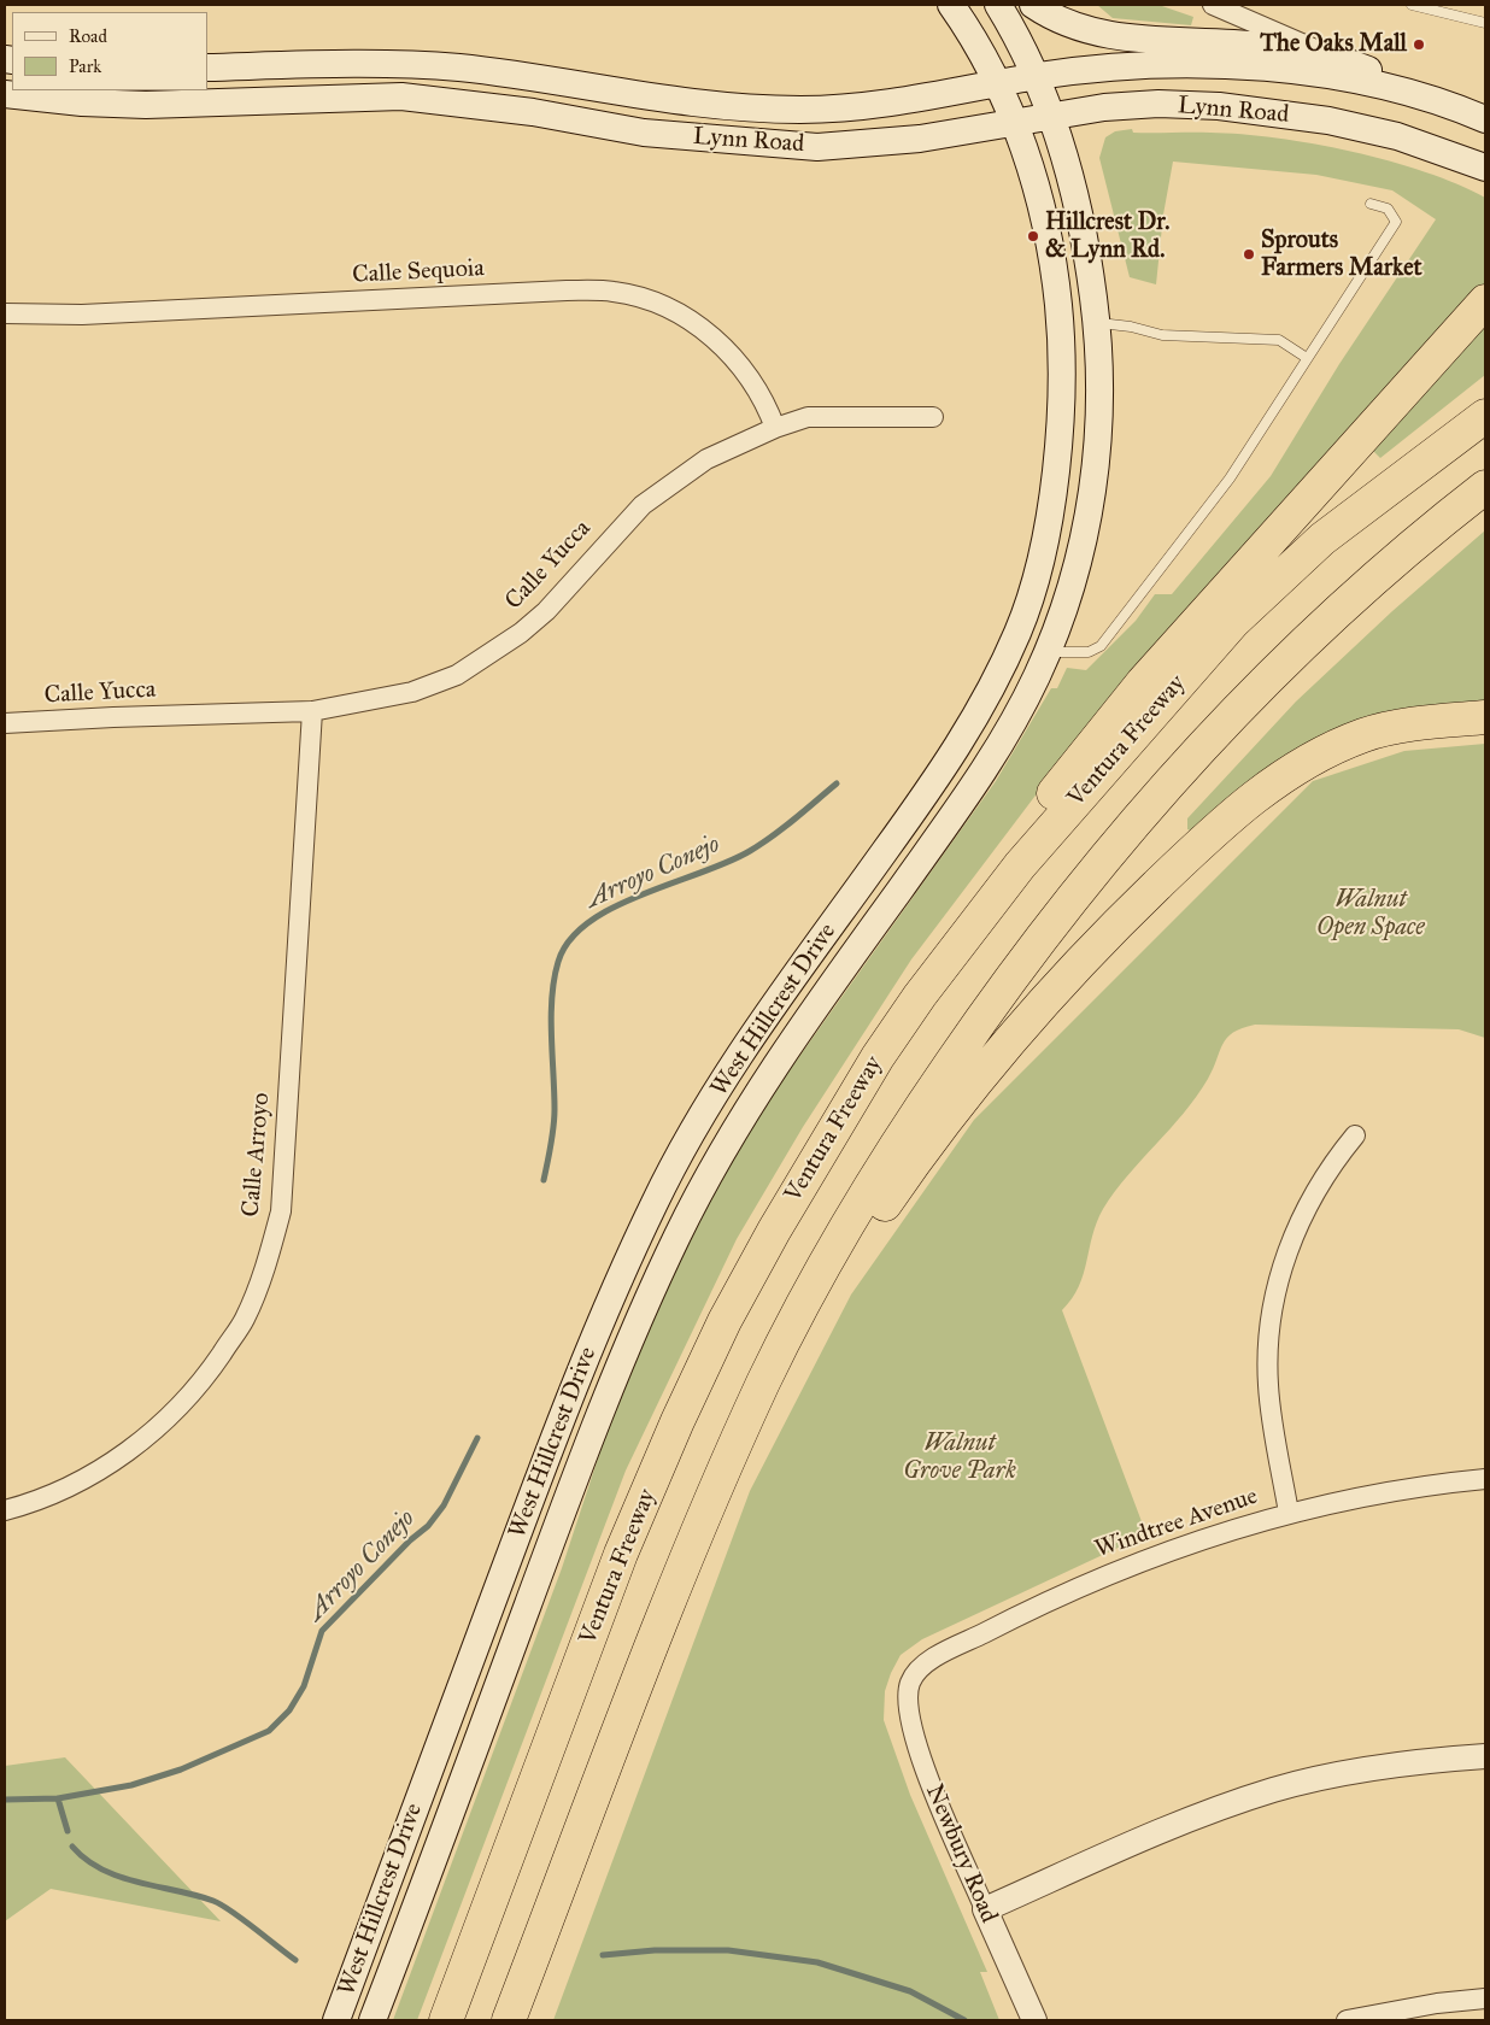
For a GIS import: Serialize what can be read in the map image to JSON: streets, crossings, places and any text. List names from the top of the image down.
{
  "streets": {
    "highway": ["Ventura Freeway"],
    "main road": ["Lynn Road", "West Hillcrest Drive"],
    "street": [
      "Calle Sequoia",
      "Calle Yucca",
      "Calle Arroyo",
      "Windtree Avenue",
      "Newbury Road"
    ]
  },
  "crossings": [
    ["Lynn Road", "West Hillcrest Drive"],
    ["Calle Sequoia", "Calle Yucca"],
    ["Calle Yucca", "Calle Arroyo"],
    ["Windtree Avenue", "Newbury Road"]
  ],
  "water": ["Arroyo Conejo"],
  "parks": ["Walnut Open Space", "Walnut Grove Park"],
  "places": ["The Oaks Mall", "Hillcrest Dr. & Lynn Rd.", "Sprouts Farmers Market"],
  "legend": ["Road", "Park"]
}
